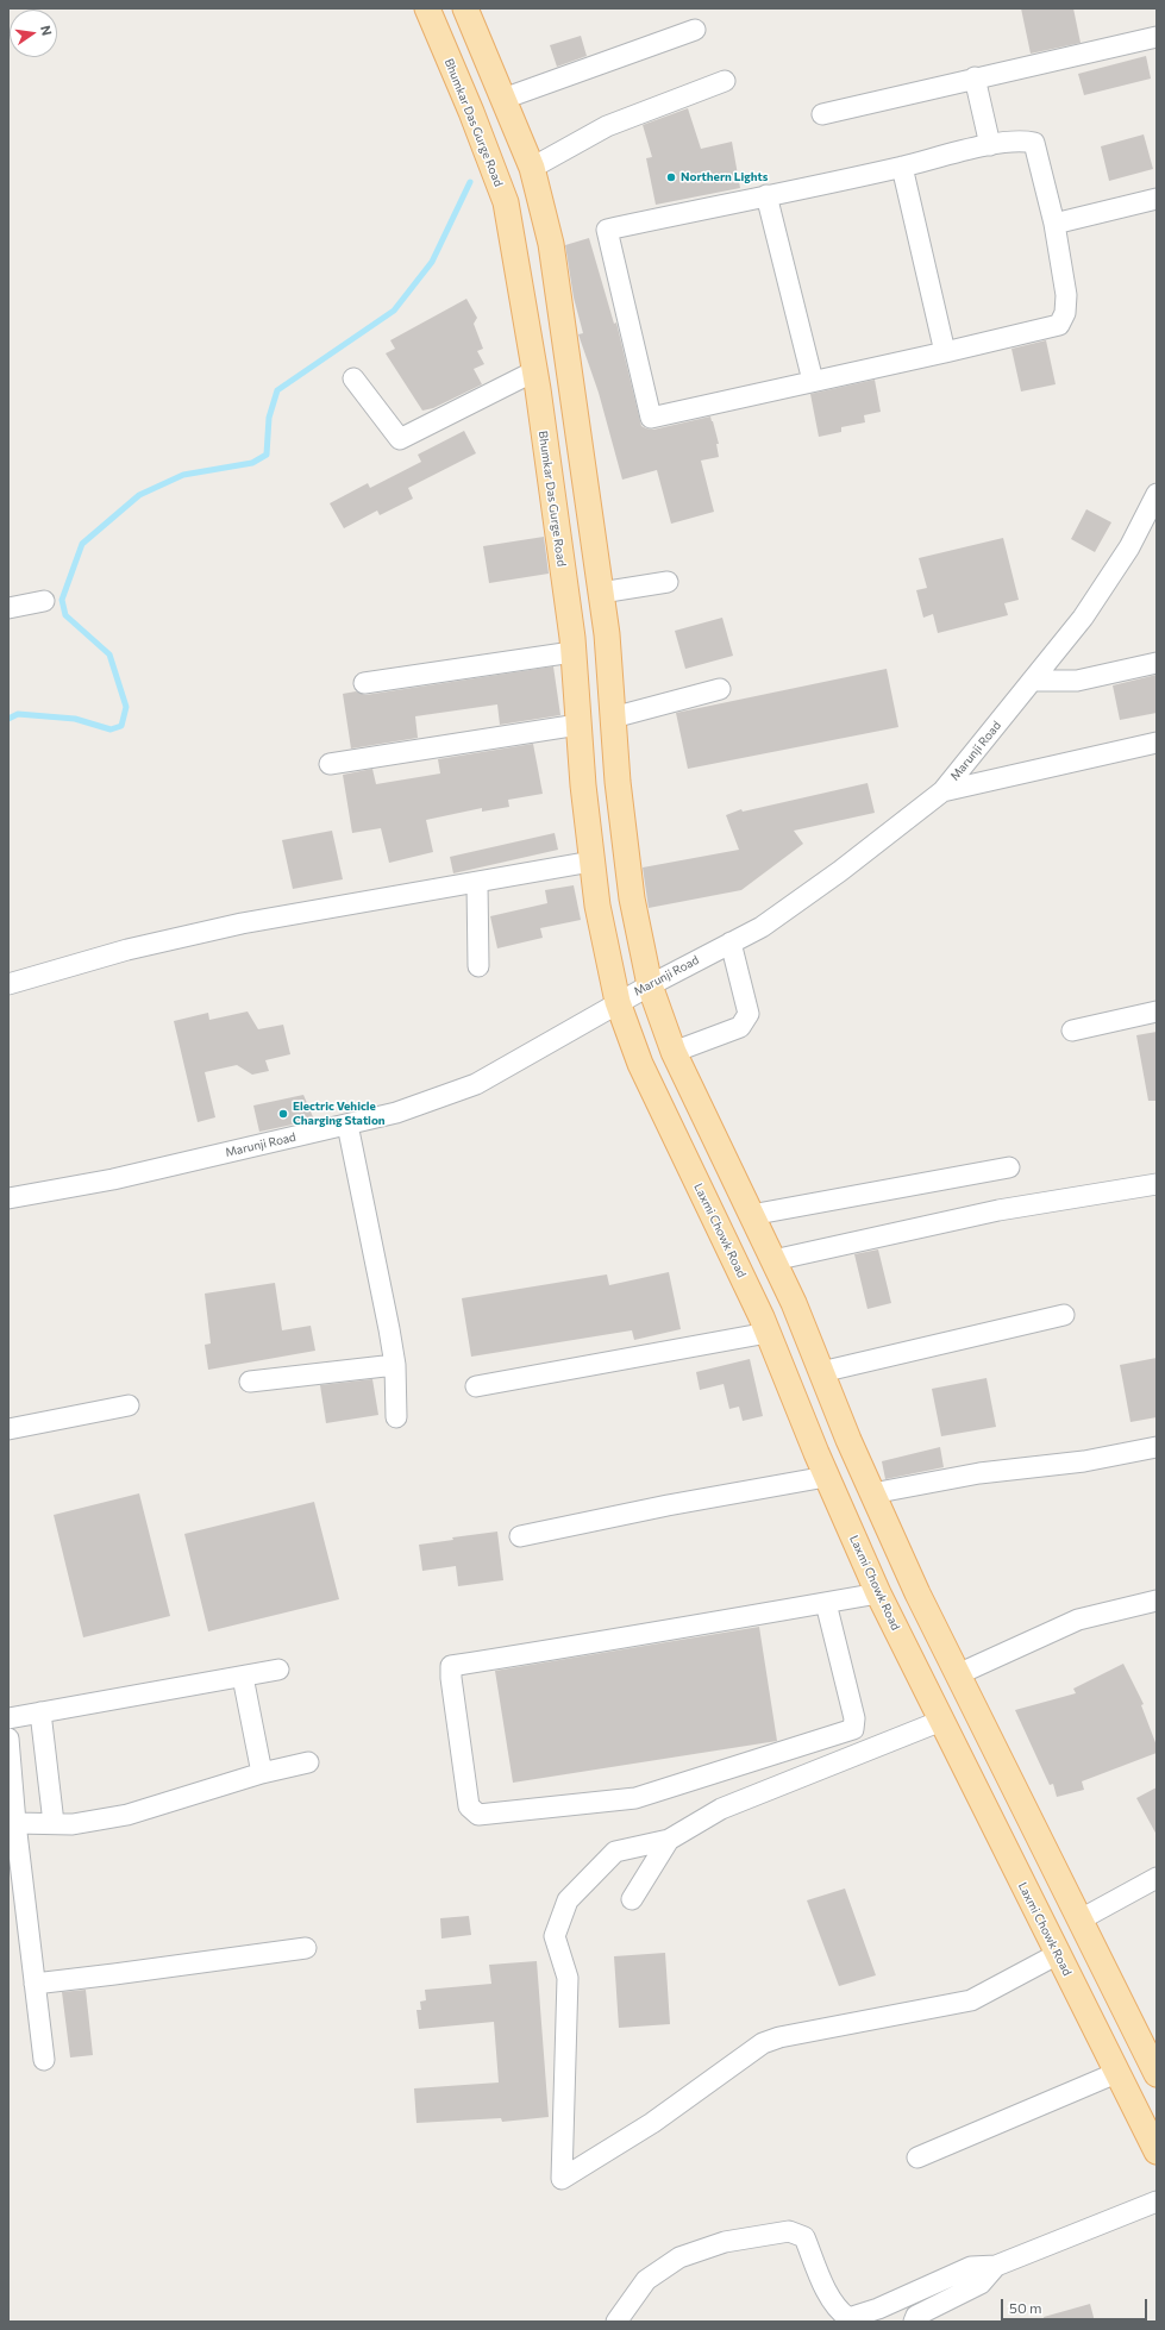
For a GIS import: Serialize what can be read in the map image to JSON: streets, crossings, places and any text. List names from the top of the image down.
{
  "streets": {
    "main road": ["Bhumkar Das Gurge Road", "Laxmi Chowk Road"],
    "street": ["Marunji Road"]
  },
  "crossings": [
    ["Bhumkar Das Gurge Road", "Marunji Road"],
    ["Bhumkar Das Gurge Road", "Laxmi Chowk Road"],
    ["Marunji Road", "Laxmi Chowk Road"]
  ],
  "places": ["Northern Lights", "Electric Vehicle Charging Station"],
  "scale_bar": "50 m",
  "north": "right"
}
